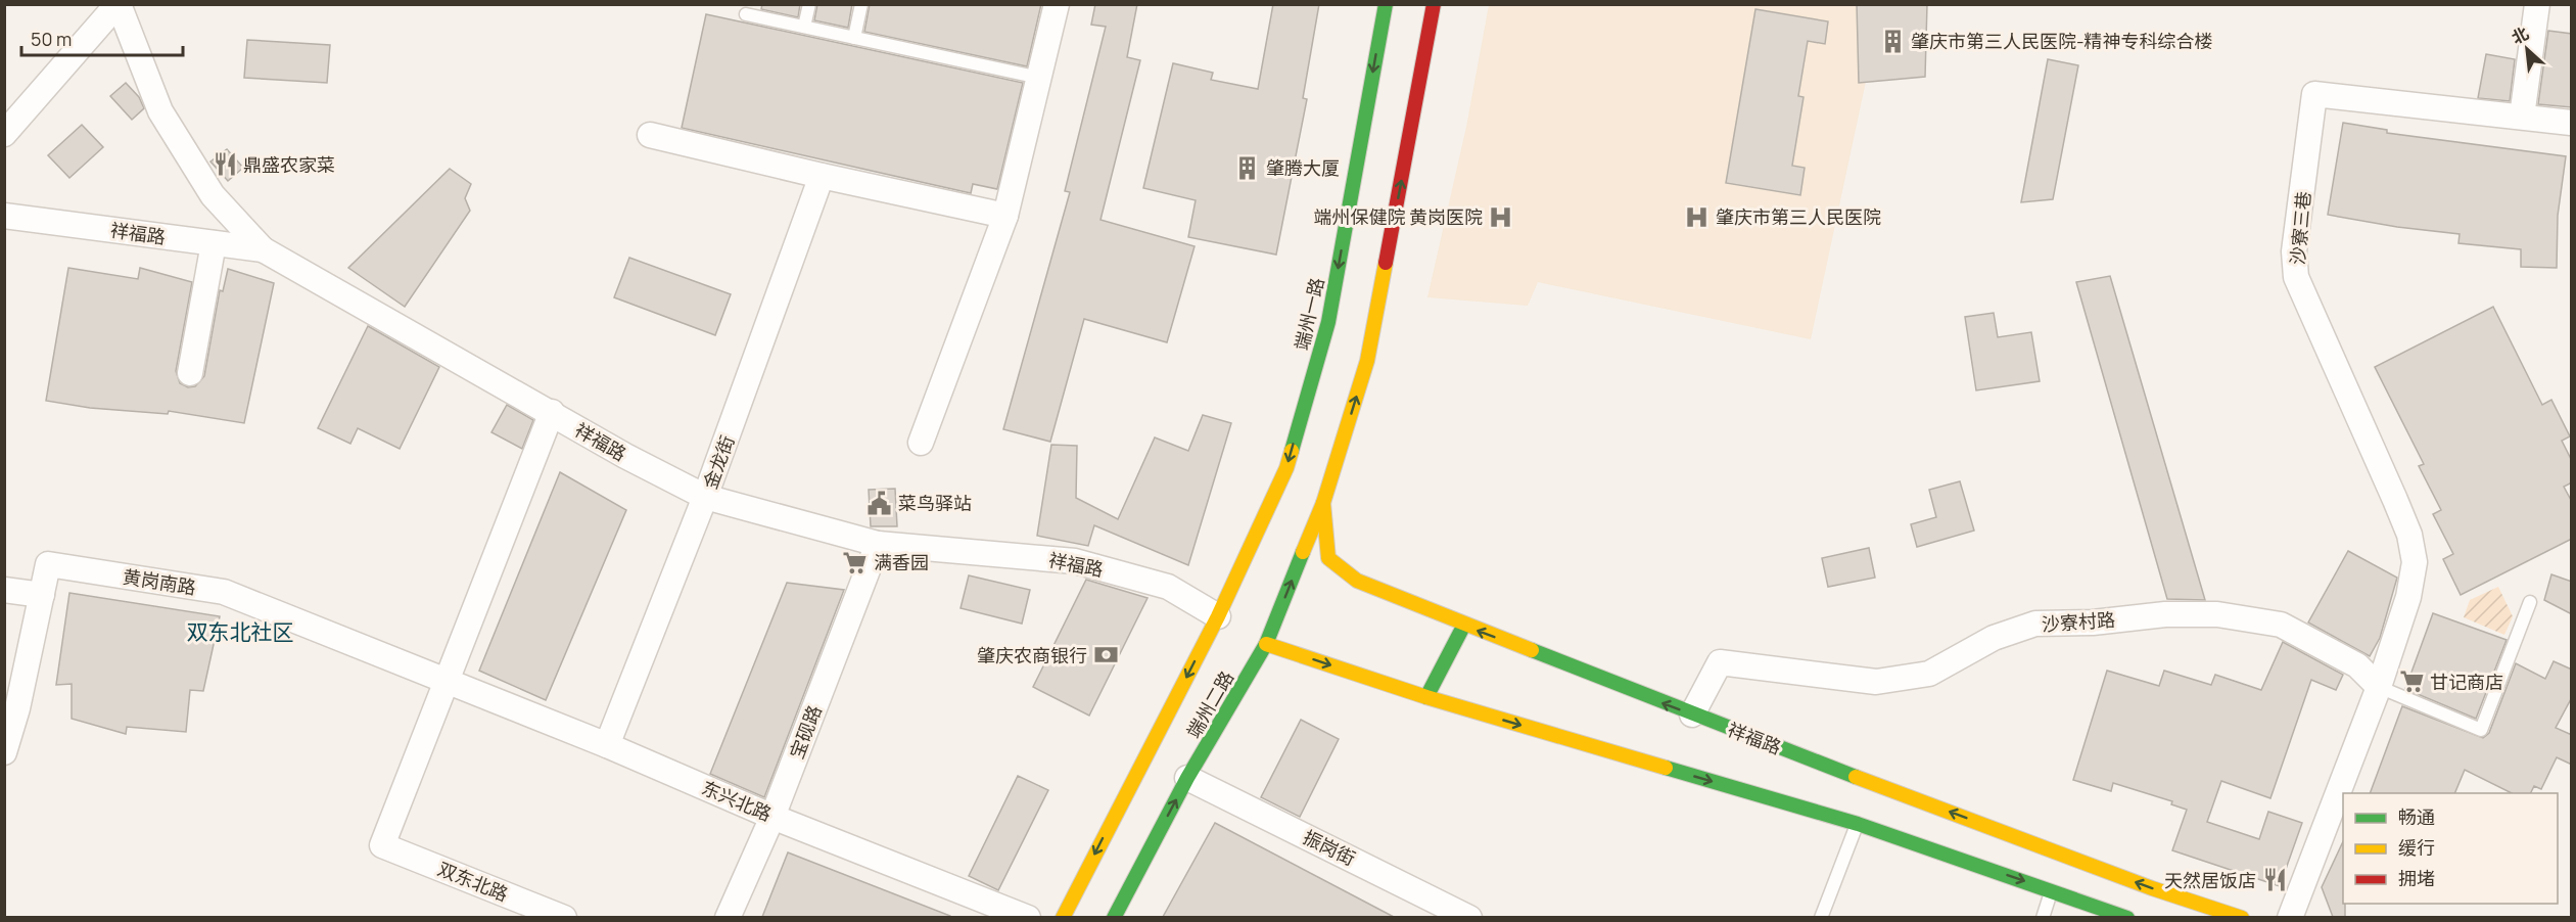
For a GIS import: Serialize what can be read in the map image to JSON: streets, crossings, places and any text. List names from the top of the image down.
{
  "streets": {
    "street": [
      "沙寮三巷",
      "祥福路",
      "端州一路",
      "金龙街",
      "黄岗南路",
      "沙寮村路",
      "端州二路",
      "宝砚路",
      "东兴北路",
      "振岗街",
      "双东北路"
    ]
  },
  "crossings": [
    ["沙寮三巷", "沙寮村路"],
    ["祥福路", "端州一路"],
    ["祥福路", "金龙街"],
    ["祥福路", "沙寮村路"],
    ["祥福路", "端州二路"],
    ["祥福路", "宝砚路"],
    ["端州一路", "端州二路"],
    ["金龙街", "东兴北路"],
    ["黄岗南路", "东兴北路"],
    ["黄岗南路", "双东北路"],
    ["端州二路", "振岗街"],
    ["宝砚路", "东兴北路"],
    ["东兴北路", "双东北路"]
  ],
  "districts": ["双东北社区"],
  "places": {
    "building": ["肇庆市第三人民医院-精神专科综合楼", "肇腾大厦"],
    "restaurant": ["鼎盛农家菜", "天然居饭店"],
    "hospital": ["端州保健院 黄岗医院", "肇庆市第三人民医院"],
    "public building": ["菜鸟驿站"],
    "supermarket": ["满香园", "甘记商店"],
    "bank": ["肇庆农商银行"]
  },
  "legend": ["畅通", "缓行", "拥堵"],
  "scale_bar": "50 m",
  "north": "top left"
}
